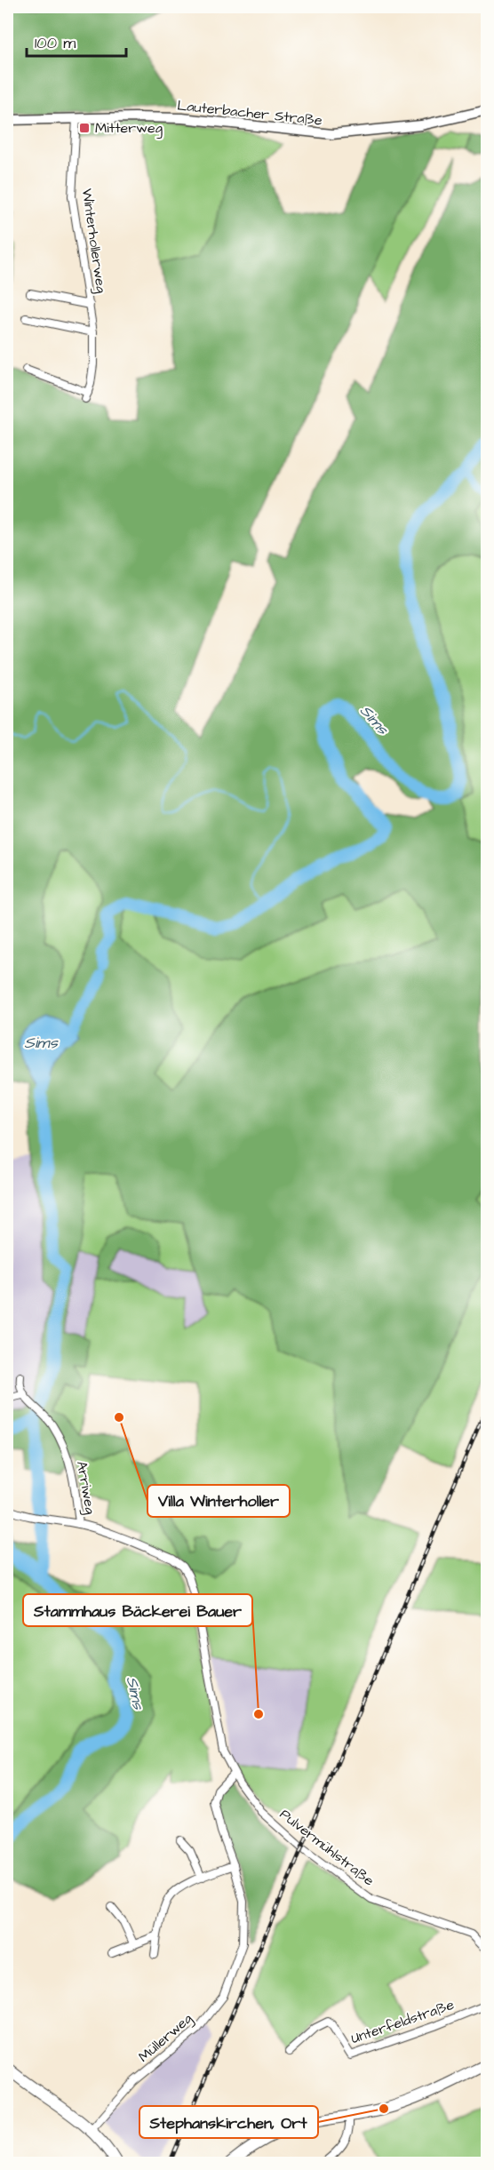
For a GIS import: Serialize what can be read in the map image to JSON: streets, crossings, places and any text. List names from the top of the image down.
{
  "streets": {
    "street": [
      "Lauterbacher Straße",
      "Winterhollerweg",
      "Arriweg",
      "Pulvermühlstraße",
      "Unterfeldstraße",
      "Müllerweg"
    ]
  },
  "crossings": [
    ["Lauterbacher Straße", "Winterhollerweg"],
    ["Arriweg", "Pulvermühlstraße"],
    ["Pulvermühlstraße", "Müllerweg"]
  ],
  "water": ["Sims"],
  "places": {
    "transit": ["Mitterweg"],
    "other": ["Villa Winterholler", "Stammhaus Bäckerei Bauer", "Stephanskirchen, Ort"]
  },
  "scale_bar": "100 m"
}
